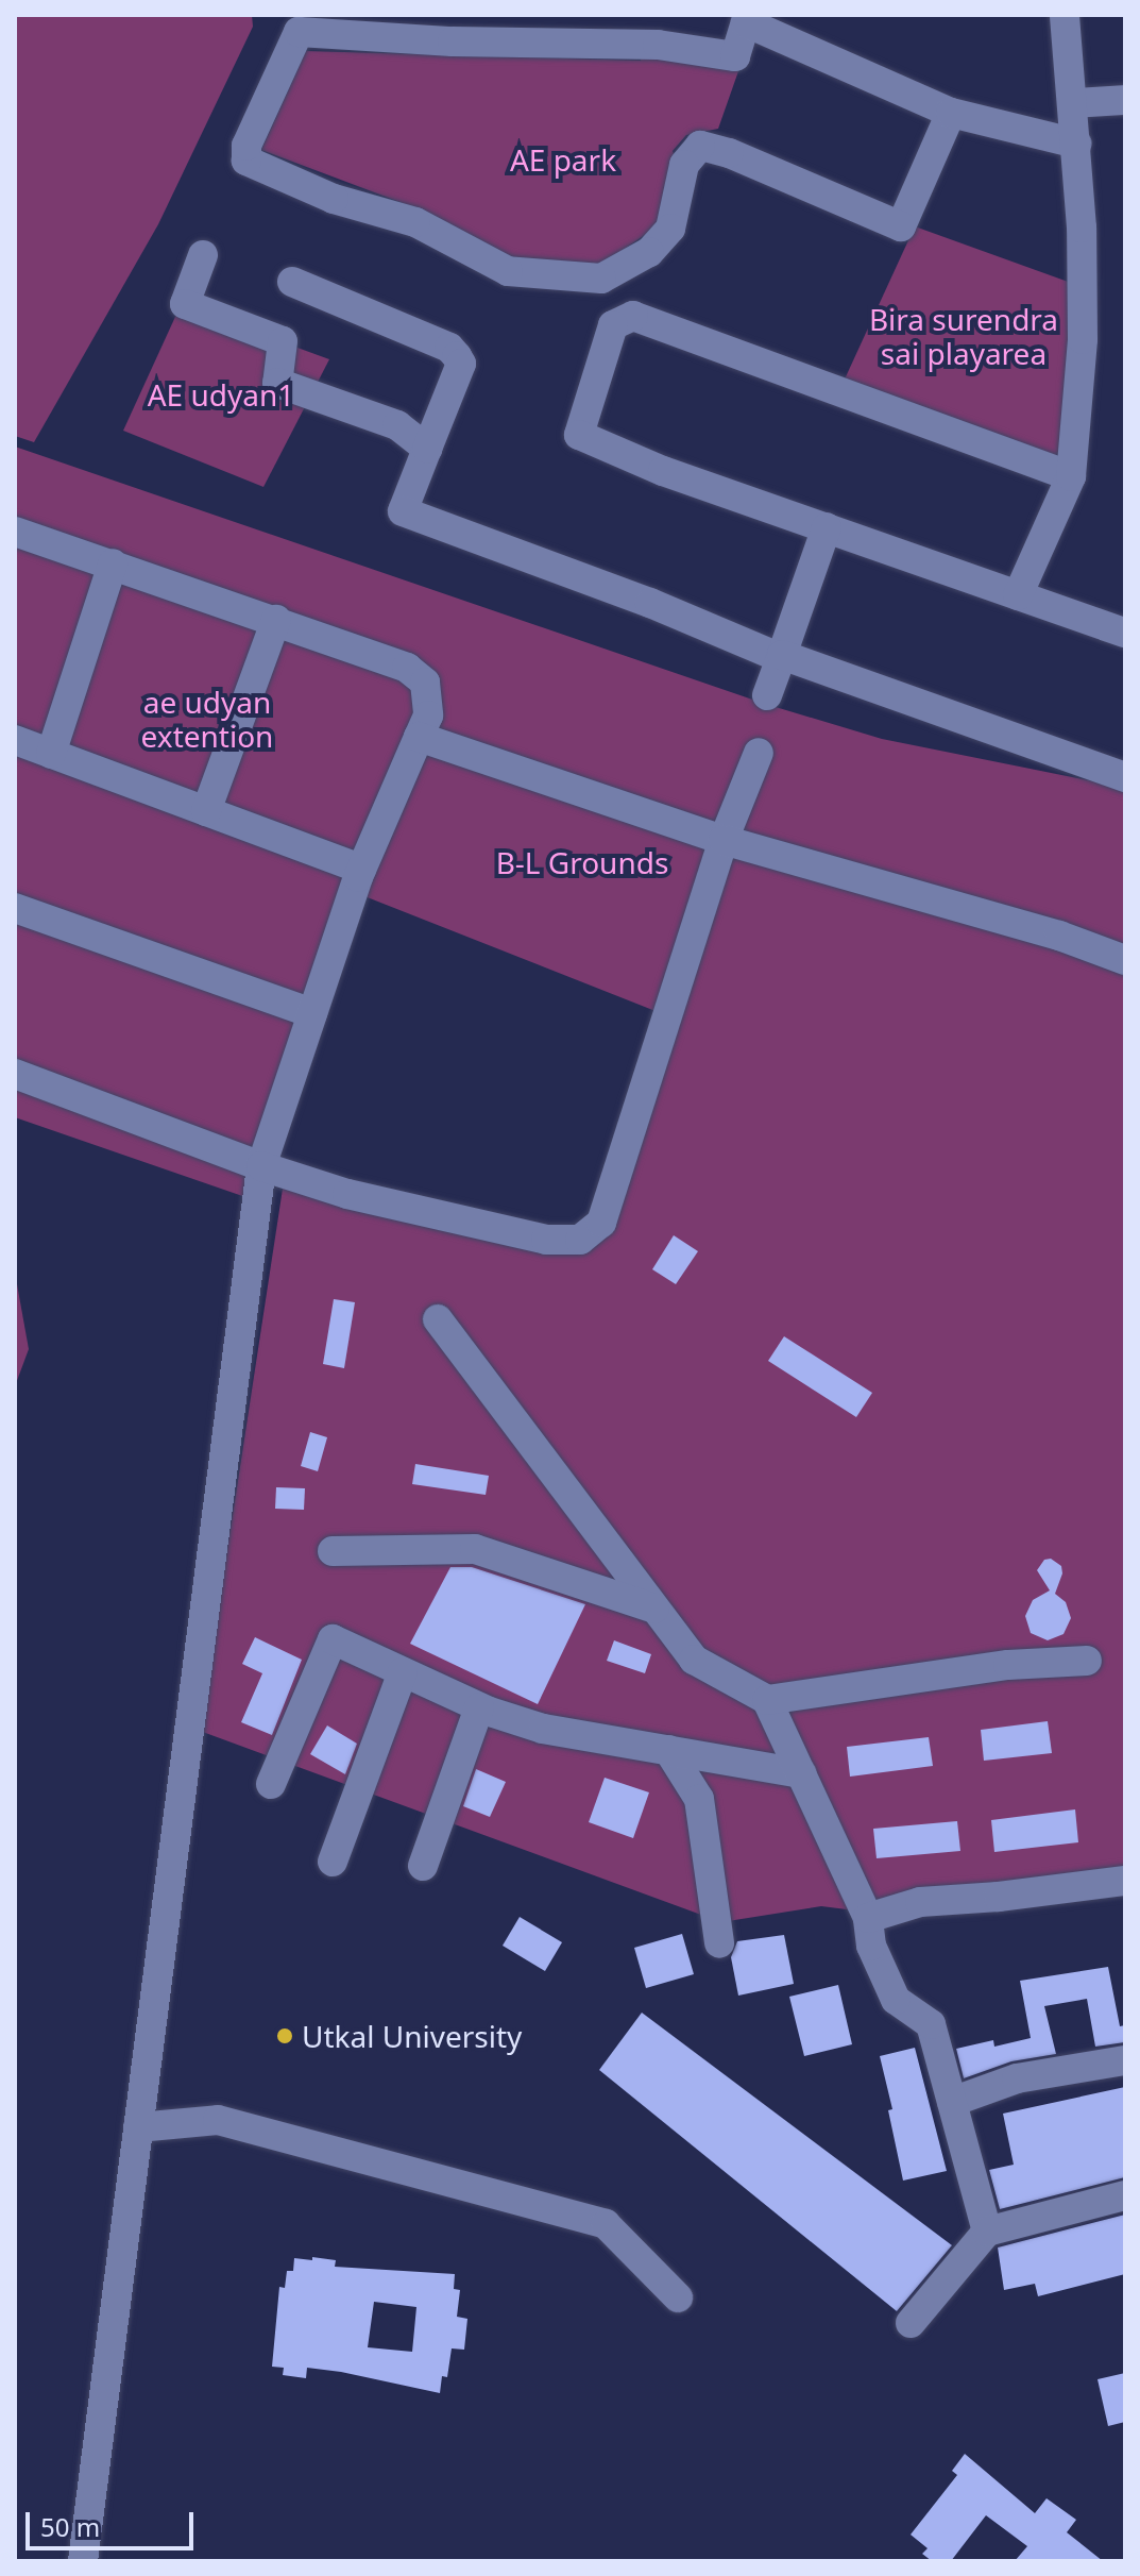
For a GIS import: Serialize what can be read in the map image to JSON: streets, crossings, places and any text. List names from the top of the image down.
{
  "parks": [
    "AE park",
    "Bira surendra sai playarea",
    "AE udyan1",
    "ae udyan extention",
    "B-L Grounds"
  ],
  "places": ["Utkal University"],
  "scale_bar": "50 m"
}
